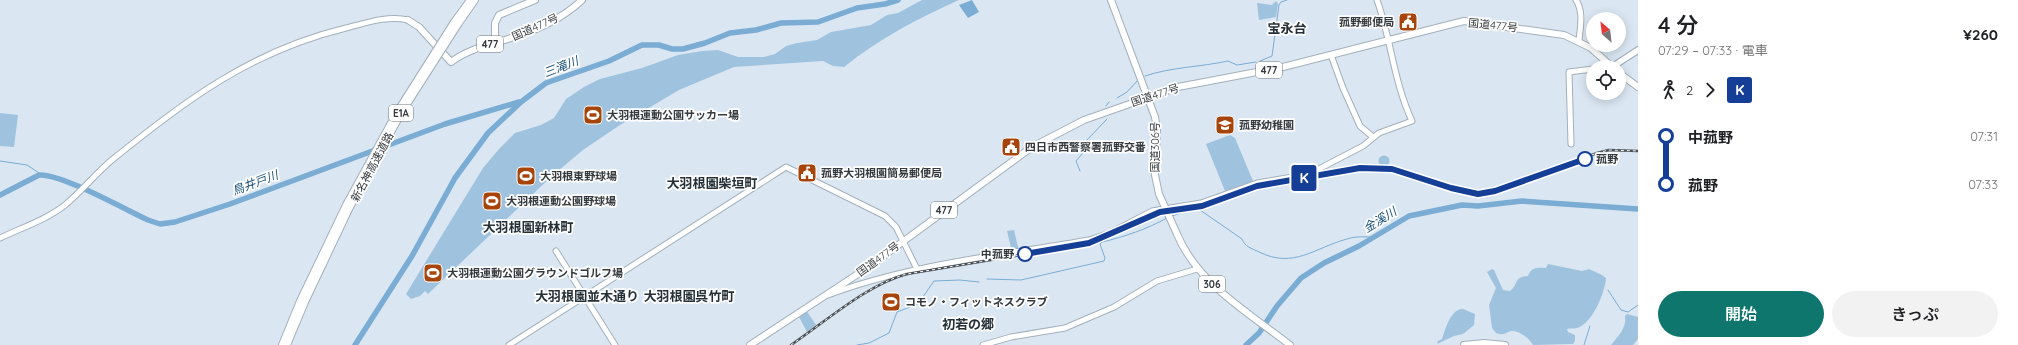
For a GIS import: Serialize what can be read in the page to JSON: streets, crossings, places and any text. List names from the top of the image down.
{
  "streets": {
    "highway": [
      "国道477号",
      "477",
      "E1A",
      "国道306号",
      "新名神高速道路",
      "306"
    ]
  },
  "crossings": [
    ["国道477号", "国道306号"]
  ],
  "districts": [
    "宝永台",
    "大羽根園柴垣町",
    "大羽根園新林町",
    "大羽根園並木通り",
    "大羽根園呉竹町",
    "初若の郷"
  ],
  "water": ["三滝川", "鳥井戸川", "金溪川"],
  "places": {
    "public building": ["菰野郵便局", "四日市西警察署菰野交番", "菰野大羽根園簡易郵便局"],
    "sports": [
      "大羽根運動公園サッカー場",
      "大羽根東野球場",
      "大羽根運動公園野球場",
      "大羽根運動公園グラウンドゴルフ場",
      "コモノ・フィットネスクラブ"
    ],
    "school or university": ["菰野幼稚園"],
    "other": ["菰野", "中菰野"]
  },
  "north": "top left",
  "page": {
    "on_map": "K",
    "heading": ["4 分", "07:29 – 07:33 · 電車", "¥260"],
    "legs": ["2", "K"],
    "list": [
      {
        "name": "中菰野",
        "value": "07:31"
      },
      {
        "name": "菰野",
        "value": "07:33"
      }
    ],
    "buttons": ["開始", "きっぷ"]
  }
}
